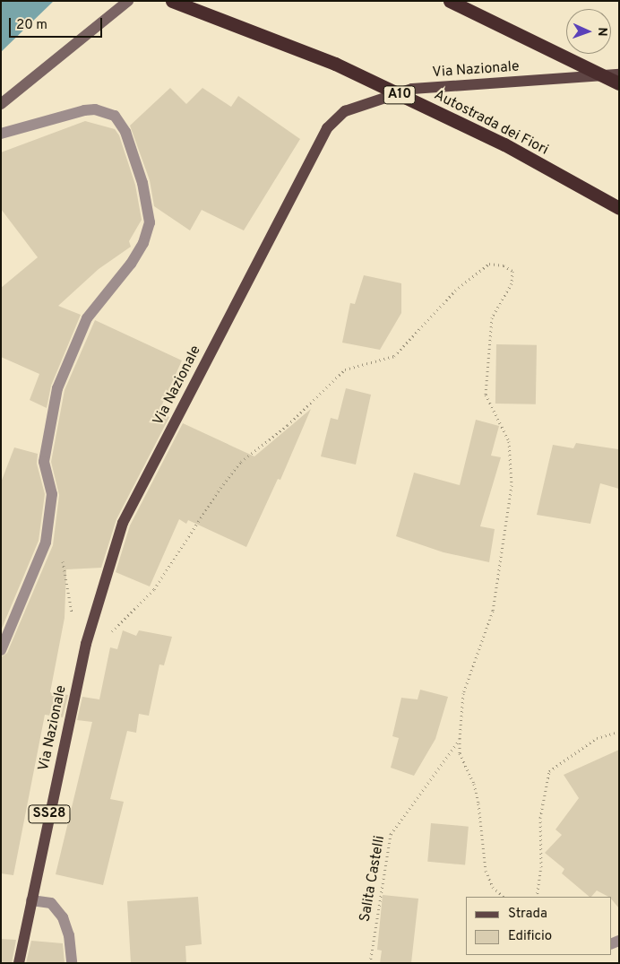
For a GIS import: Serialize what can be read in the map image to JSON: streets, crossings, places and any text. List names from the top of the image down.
{
  "streets": {
    "highway": ["A10", "Autostrada dei Fiori"],
    "main road": ["Via Nazionale", "SS28"],
    "path": ["Salita Castelli"]
  },
  "legend": ["Strada", "Edificio"],
  "scale_bar": "20 m",
  "north": "right"
}
